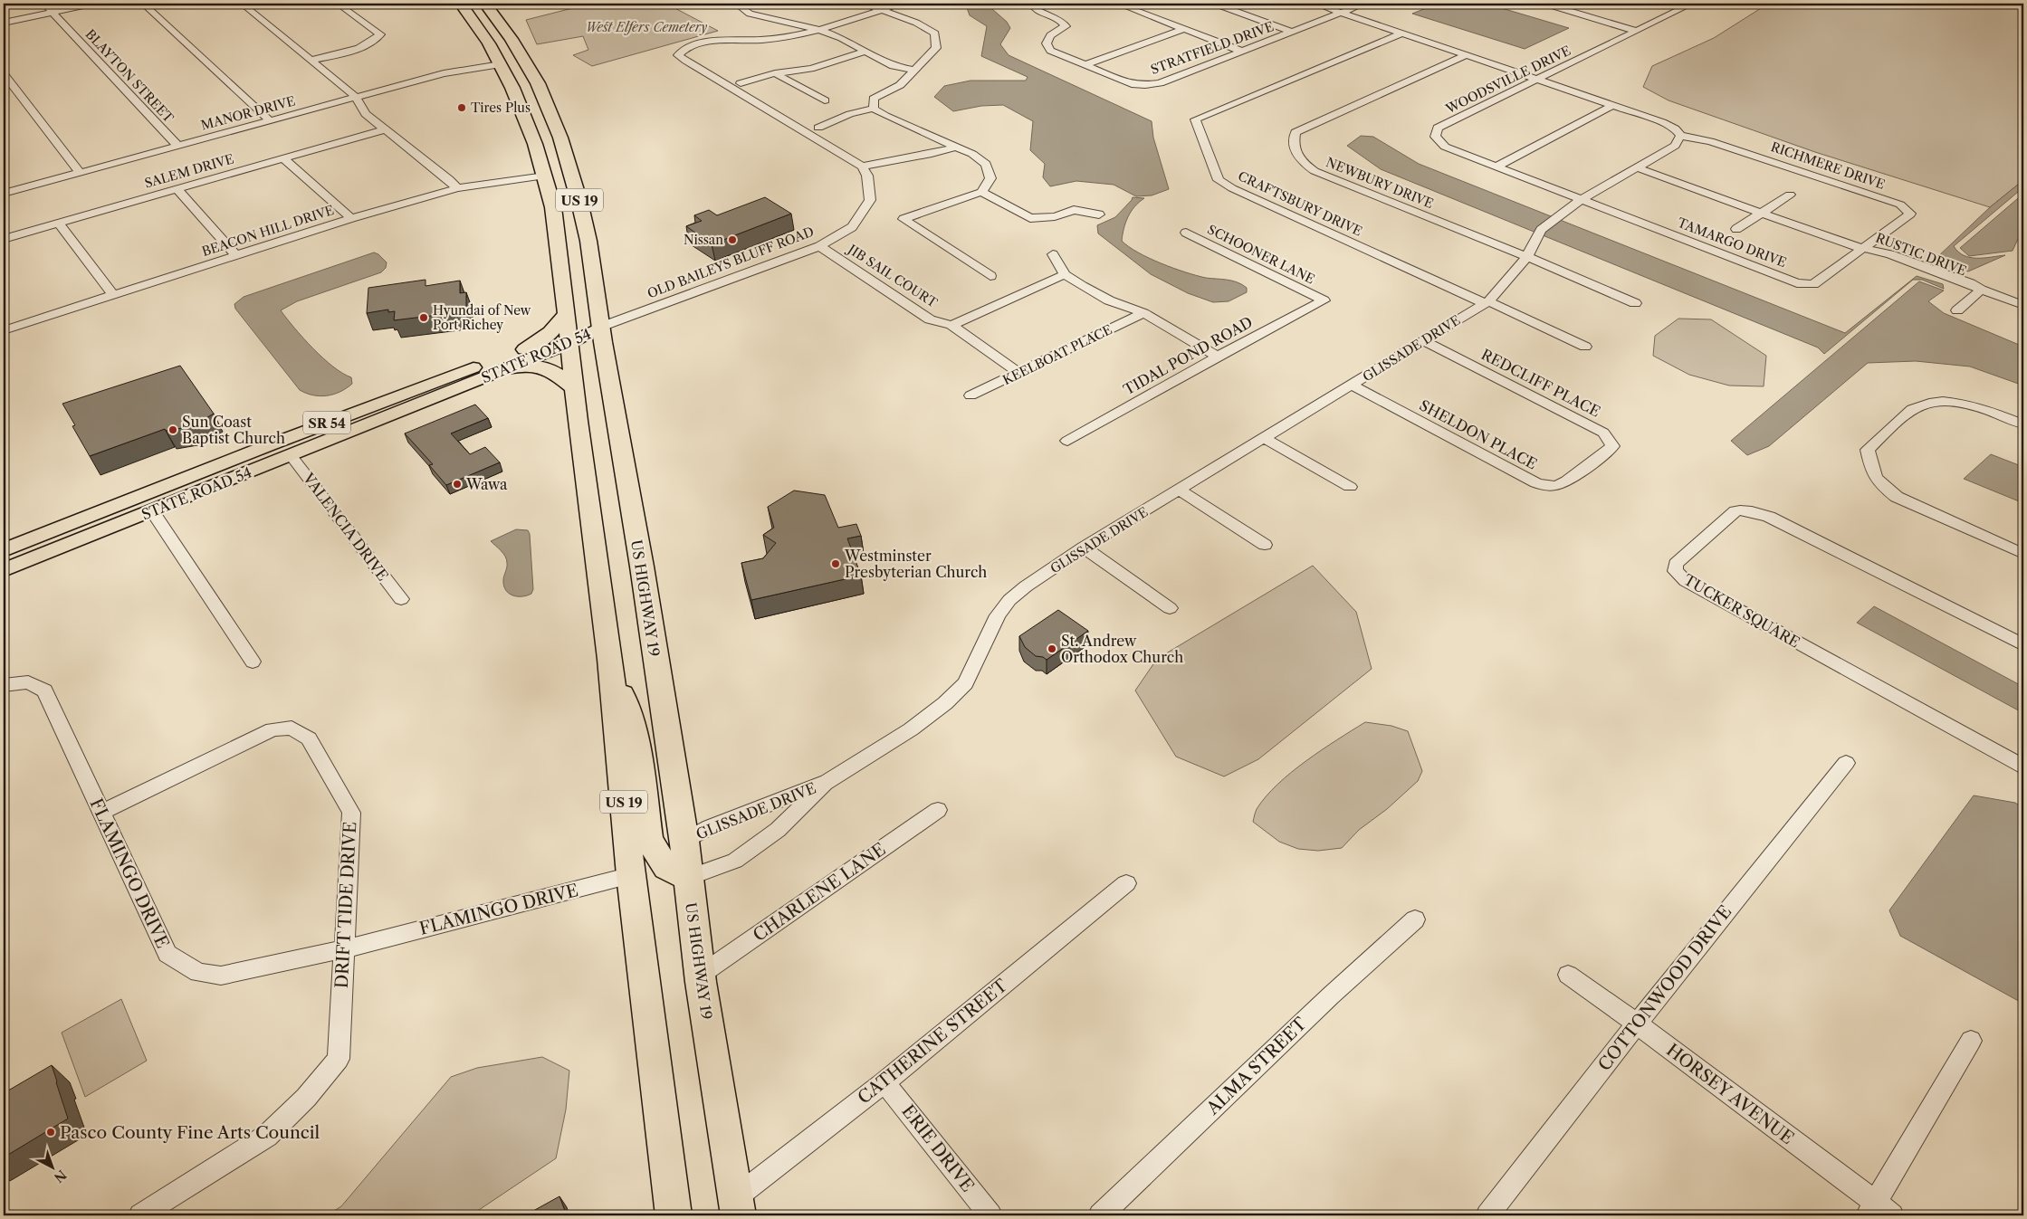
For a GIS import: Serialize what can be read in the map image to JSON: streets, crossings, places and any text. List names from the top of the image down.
{
  "streets": {
    "highway": ["US 19", "US HIGHWAY 19"],
    "main road": ["STATE ROAD 54", "SR 54"],
    "street": [
      "STRATFIELD DRIVE",
      "BLAYTON STREET",
      "WOODSVILLE DRIVE",
      "MANOR DRIVE",
      "RICHMERE DRIVE",
      "SALEM DRIVE",
      "NEWBURY DRIVE",
      "CRAFTSBURY DRIVE",
      "BEACON HILL DRIVE",
      "TAMARGO DRIVE",
      "SCHOONER LANE",
      "RUSTIC DRIVE",
      "OLD BAILEYS BLUFF ROAD",
      "JIB SAIL COURT",
      "GLISSADE DRIVE",
      "KEELBOAT PLACE",
      "TIDAL POND ROAD",
      "REDCLIFF PLACE",
      "SHELDON PLACE",
      "VALENCIA DRIVE",
      "TUCKER SQUARE",
      "FLAMINGO DRIVE",
      "CHARLENE LANE",
      "DRIFT TIDE DRIVE",
      "COTTONWOOD DRIVE",
      "CATHERINE STREET",
      "ALMA STREET",
      "HORSEY AVENUE",
      "ERIE DRIVE"
    ]
  },
  "crossings": [
    ["BLAYTON STREET", "MANOR DRIVE"],
    ["WOODSVILLE DRIVE", "TAMARGO DRIVE"],
    ["WOODSVILLE DRIVE", "GLISSADE DRIVE"],
    ["MANOR DRIVE", "US 19"],
    ["RICHMERE DRIVE", "TAMARGO DRIVE"],
    ["RICHMERE DRIVE", "RUSTIC DRIVE"],
    ["RICHMERE DRIVE", "GLISSADE DRIVE"],
    ["NEWBURY DRIVE", "GLISSADE DRIVE"],
    ["US 19", "BEACON HILL DRIVE"],
    ["US 19", "STATE ROAD 54"],
    ["US 19", "FLAMINGO DRIVE"],
    ["CRAFTSBURY DRIVE", "GLISSADE DRIVE"],
    ["TAMARGO DRIVE", "RUSTIC DRIVE"],
    ["TAMARGO DRIVE", "GLISSADE DRIVE"],
    ["SCHOONER LANE", "TIDAL POND ROAD"],
    ["RUSTIC DRIVE", "GLISSADE DRIVE"],
    ["OLD BAILEYS BLUFF ROAD", "JIB SAIL COURT"],
    ["OLD BAILEYS BLUFF ROAD", "STATE ROAD 54"],
    ["OLD BAILEYS BLUFF ROAD", "US HIGHWAY 19"],
    ["JIB SAIL COURT", "KEELBOAT PLACE"],
    ["GLISSADE DRIVE", "REDCLIFF PLACE"],
    ["GLISSADE DRIVE", "SHELDON PLACE"],
    ["GLISSADE DRIVE", "US HIGHWAY 19"],
    ["STATE ROAD 54", "VALENCIA DRIVE"],
    ["STATE ROAD 54", "US HIGHWAY 19"],
    ["REDCLIFF PLACE", "SHELDON PLACE"],
    ["US HIGHWAY 19", "CHARLENE LANE"],
    ["US HIGHWAY 19", "CATHERINE STREET"],
    ["FLAMINGO DRIVE", "DRIFT TIDE DRIVE"],
    ["COTTONWOOD DRIVE", "HORSEY AVENUE"],
    ["CATHERINE STREET", "ERIE DRIVE"]
  ],
  "parks": ["West Elfers Cemetery"],
  "places": [
    "Tires Plus",
    "Nissan",
    "Hyundai of New Port Richey",
    "Sun Coast Baptist Church",
    "Wawa",
    "Westminster Presbyterian Church",
    "St. Andrew Orthodox Church",
    "Pasco County Fine Arts Council"
  ],
  "north": "bottom right"
}
